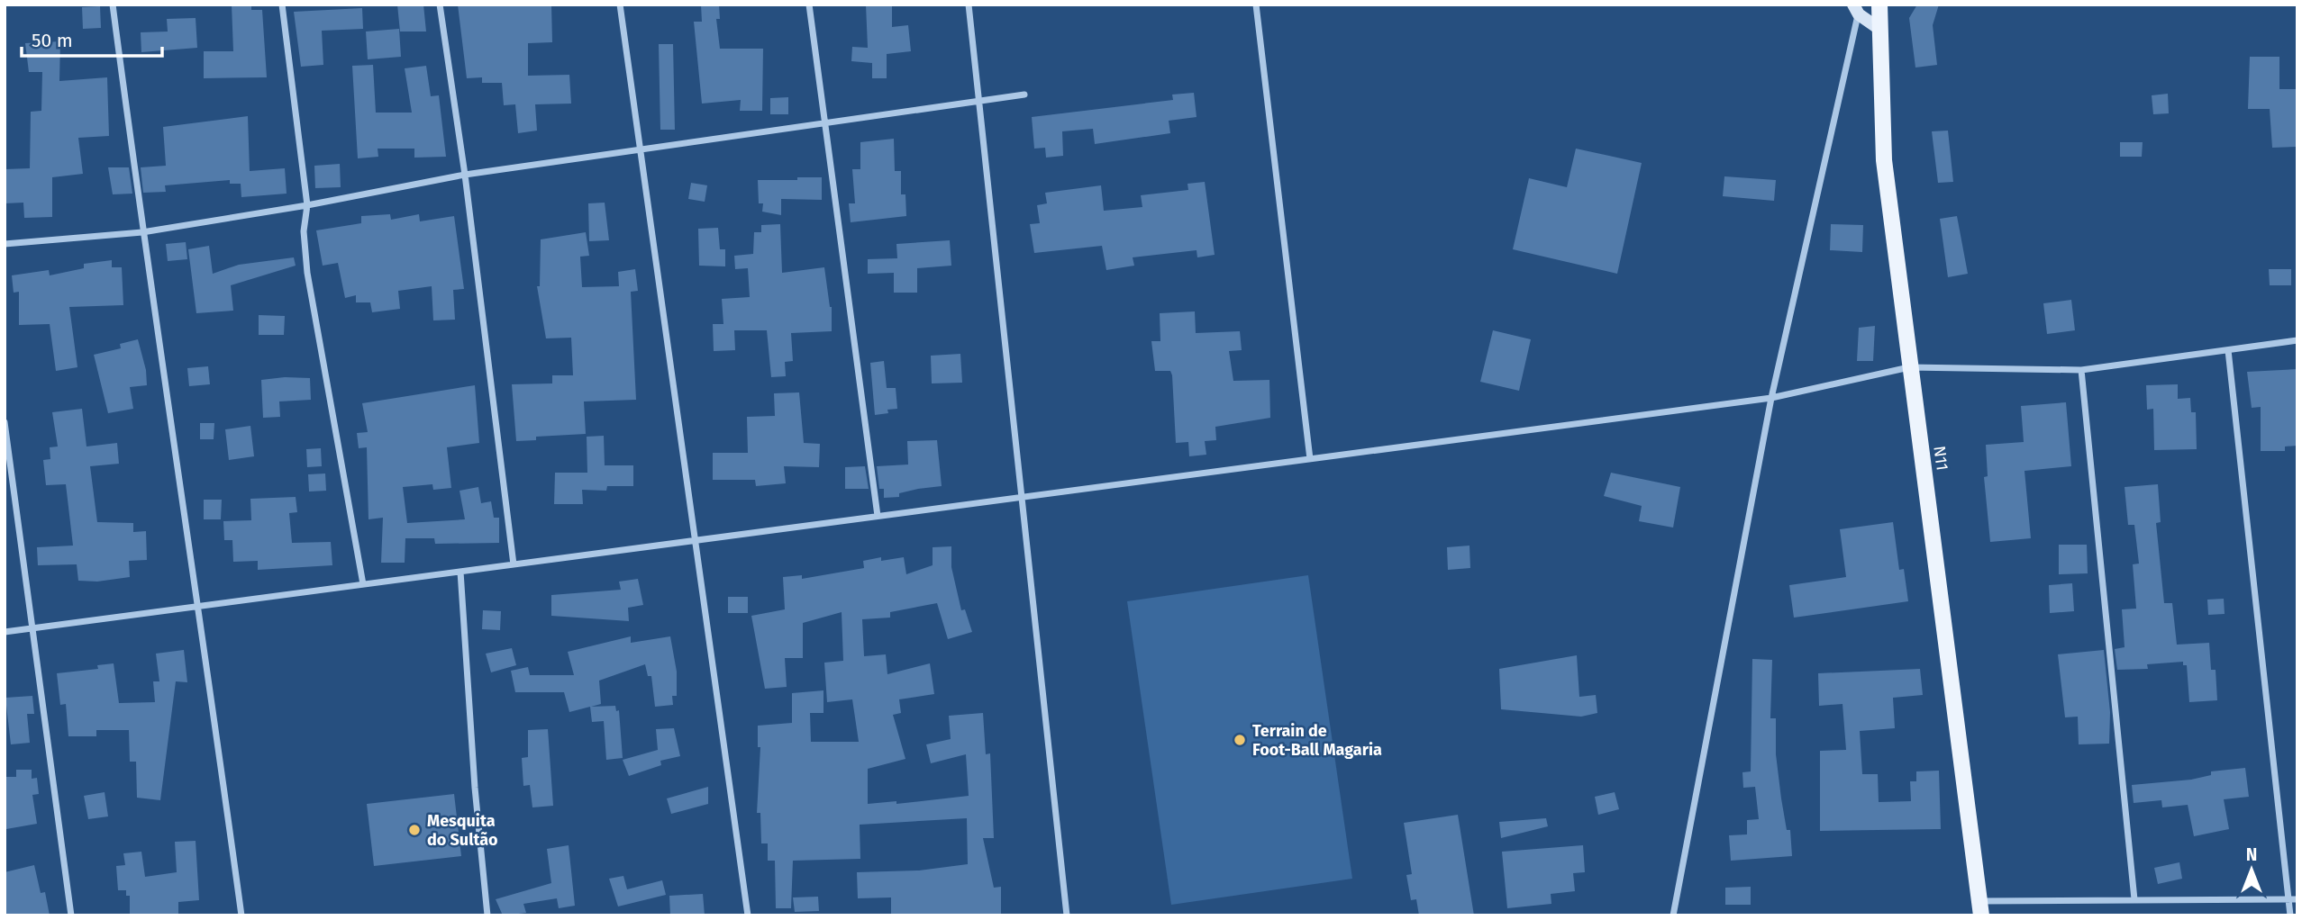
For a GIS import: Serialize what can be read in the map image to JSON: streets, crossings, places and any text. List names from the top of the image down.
{
  "streets": {
    "main road": ["N11"]
  },
  "places": ["Terrain de Foot-Ball Magaria", "Mesquita do Sultão"],
  "scale_bar": "50 m",
  "north": "top"
}
